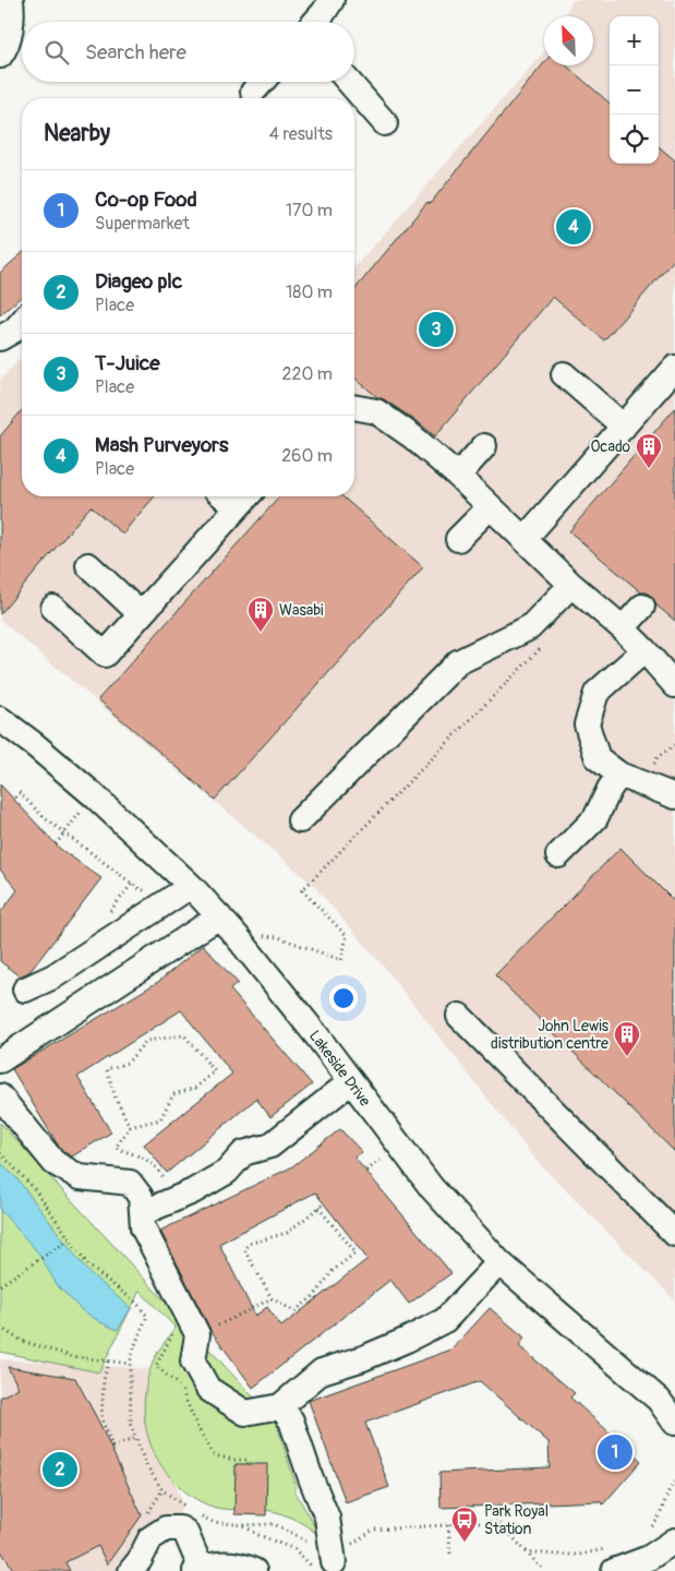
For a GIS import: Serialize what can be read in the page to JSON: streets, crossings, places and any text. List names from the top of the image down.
{
  "streets": {
    "street": ["Lakeside Drive"]
  },
  "places": {
    "building": ["Ocado", "Wasabi", "John Lewis distribution centre"],
    "bus stop": ["Park Royal Station"]
  },
  "north": "top left",
  "page": {
    "map_buttons": ["+", "−"],
    "search": "Search here",
    "heading": ["Nearby", "4 results"],
    "list": [
      {
        "mark": "1",
        "name": "Co-op Food",
        "note": "Supermarket",
        "value": "170 m"
      },
      {
        "mark": "2",
        "name": "Diageo plc",
        "note": "Place",
        "value": "180 m"
      },
      {
        "mark": "3",
        "name": "T-Juice",
        "note": "Place",
        "value": "220 m"
      },
      {
        "mark": "4",
        "name": "Mash Purveyors",
        "note": "Place",
        "value": "260 m"
      }
    ],
    "pins": [
      "4",
      "3",
      "1",
      "2"
    ]
  }
}
